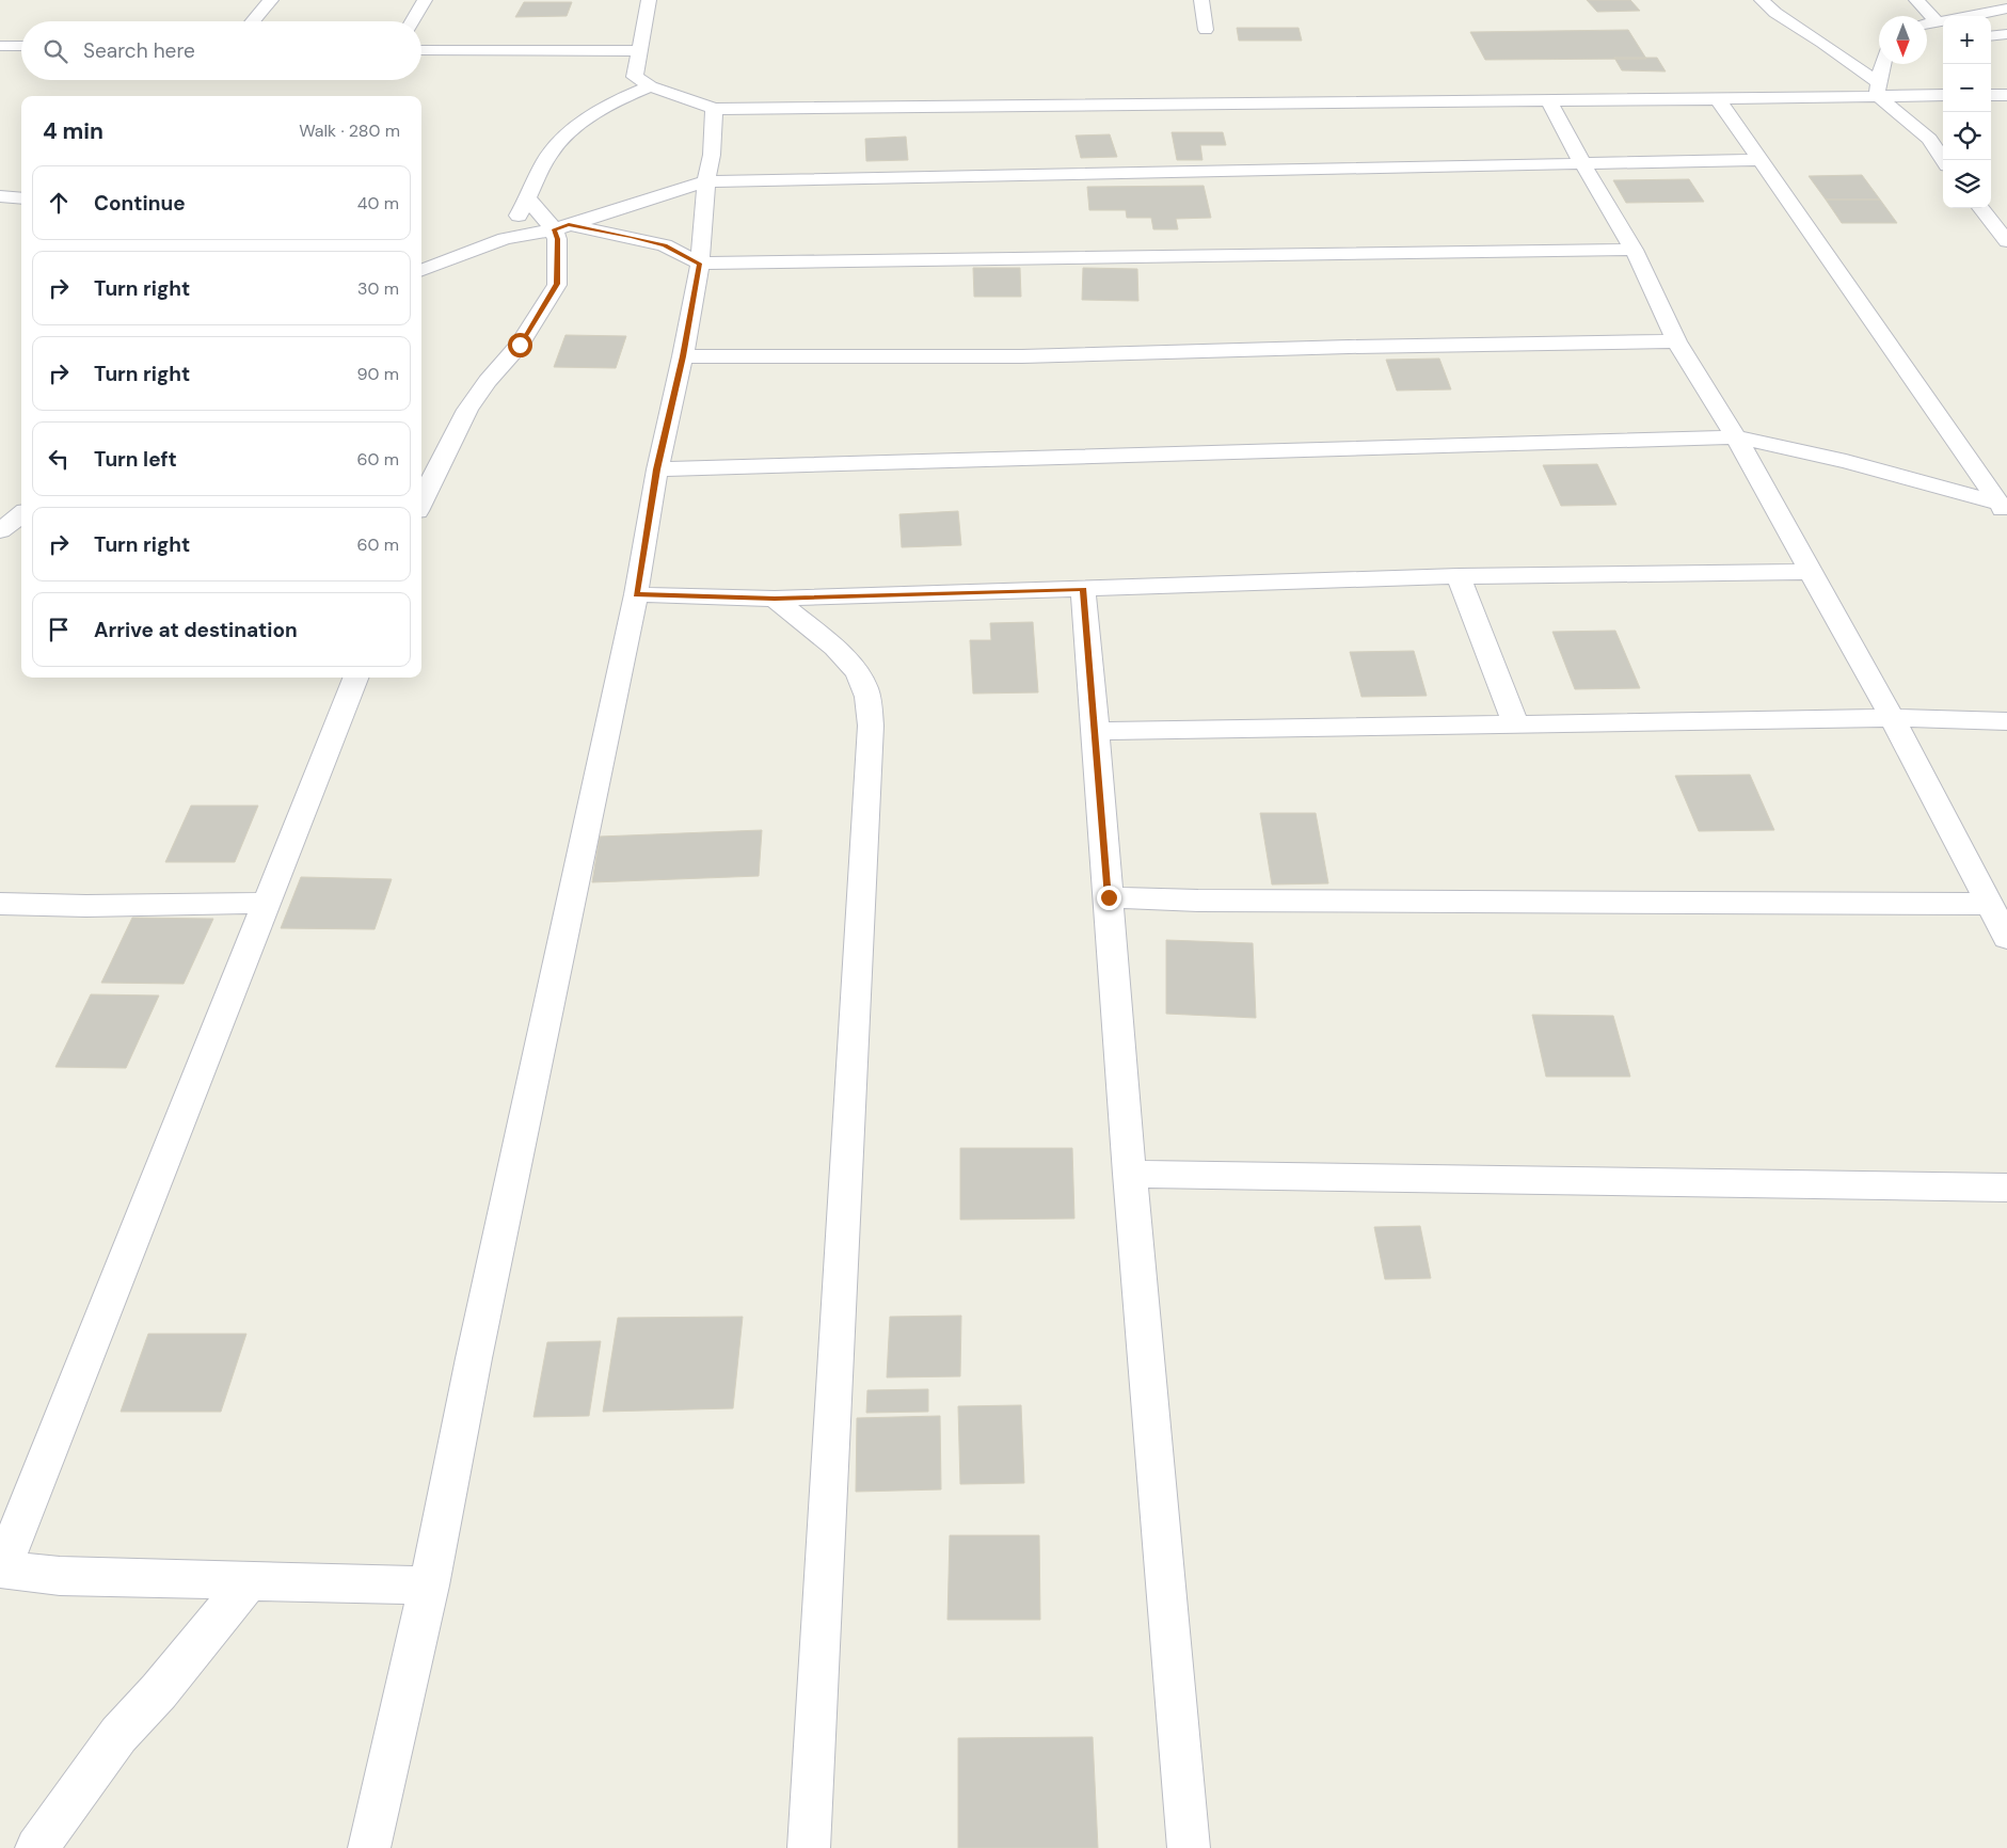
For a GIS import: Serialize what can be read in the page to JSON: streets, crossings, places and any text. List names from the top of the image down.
{
  "north": "bottom",
  "page": {
    "map_buttons": ["+", "−"],
    "search": "Search here",
    "heading": ["4 min", "Walk · 280 m"],
    "list": [
      ["Continue", "40 m"],
      ["Turn right", "30 m"],
      ["Turn right", "90 m"],
      ["Turn left", "60 m"],
      ["Turn right", "60 m"],
      "Arrive at destination"
    ]
  }
}
